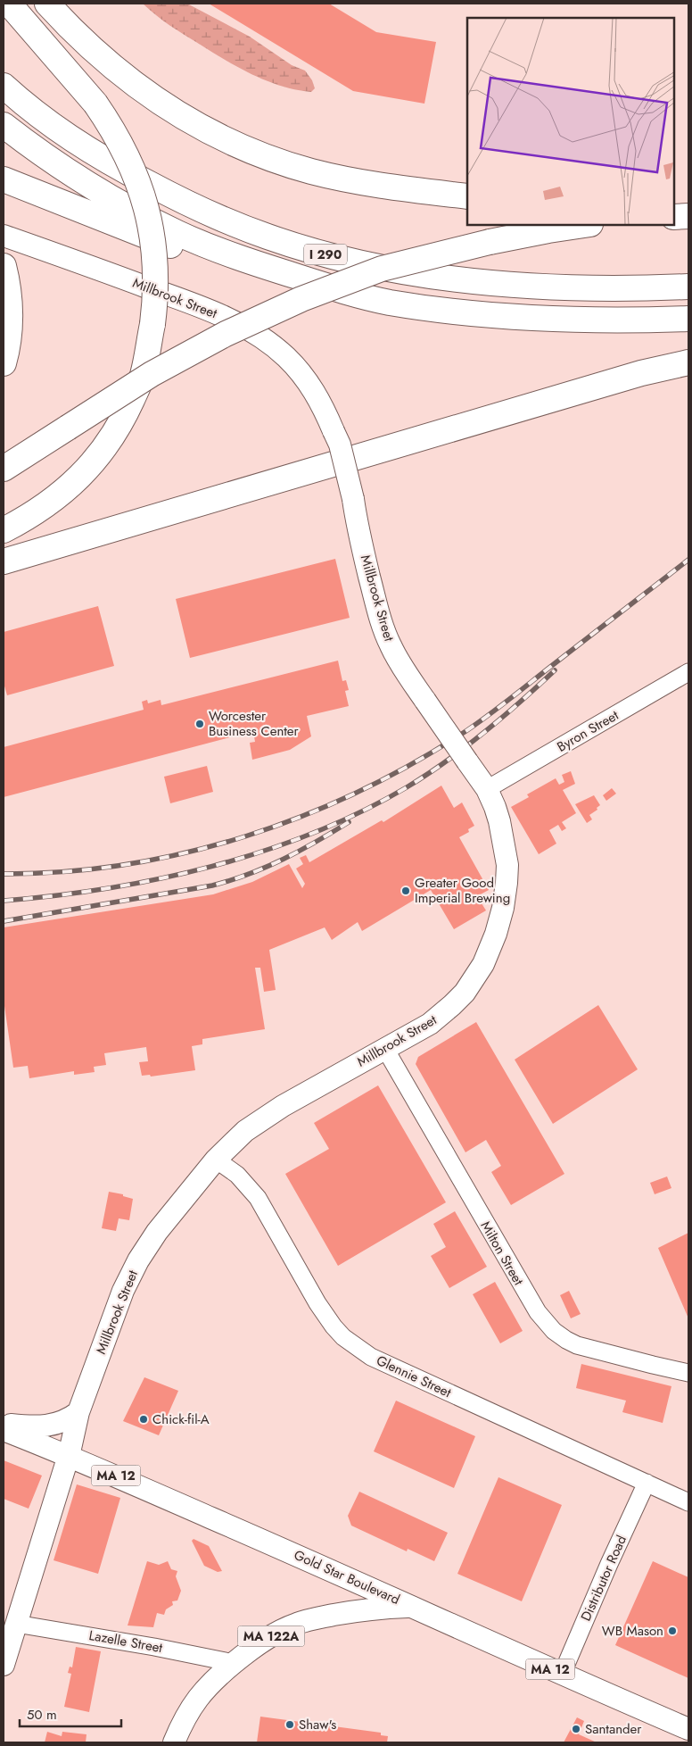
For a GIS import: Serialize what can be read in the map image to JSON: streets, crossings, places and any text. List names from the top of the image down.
{
  "streets": {
    "highway": ["I 290"],
    "main road": [
      "Millbrook Street",
      "MA 12",
      "Gold Star Boulevard",
      "MA 122A"
    ],
    "street": [
      "Byron Street",
      "Milton Street",
      "Glennie Street",
      "Distributor Road",
      "Lazelle Street"
    ]
  },
  "crossings": [
    ["Millbrook Street", "Byron Street"],
    ["Millbrook Street", "Milton Street"],
    ["Millbrook Street", "Glennie Street"],
    ["Millbrook Street", "Gold Star Boulevard"],
    ["Millbrook Street", "Lazelle Street"],
    ["Glennie Street", "Distributor Road"],
    ["Gold Star Boulevard", "Distributor Road"],
    ["Gold Star Boulevard", "MA 122A"],
    ["MA 122A", "Lazelle Street"]
  ],
  "places": [
    "Worcester Business Center",
    "Greater Good Imperial Brewing",
    "Chick-fil-A",
    "WB Mason",
    "Shaw's",
    "Santander"
  ],
  "scale_bar": "50 m"
}
